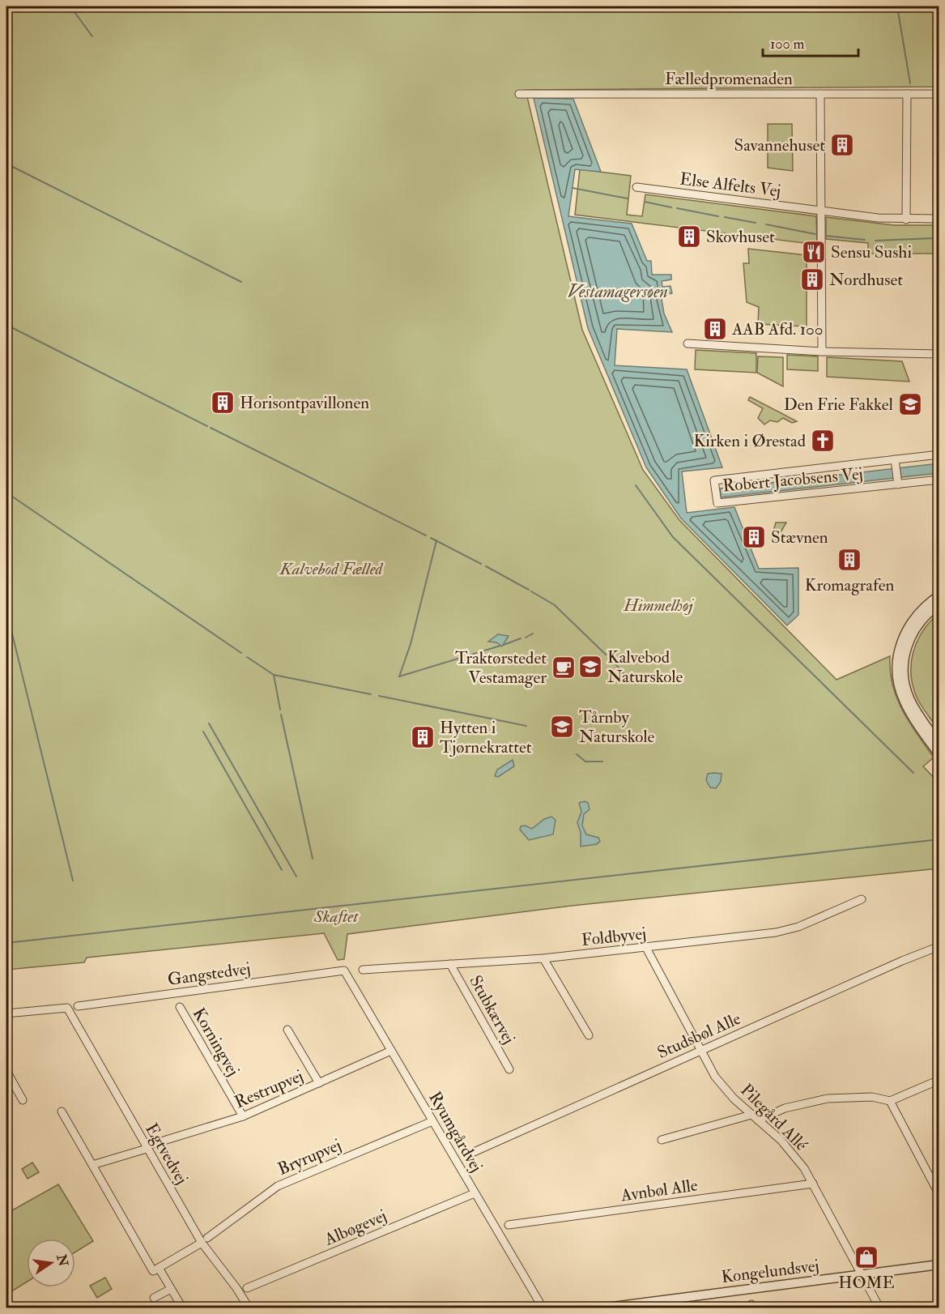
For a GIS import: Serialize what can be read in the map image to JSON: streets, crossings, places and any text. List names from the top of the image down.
{
  "streets": {
    "street": [
      "Fælledpromenaden",
      "Else Alfelts Vej",
      "Robert Jacobsens Vej",
      "Foldbyvej",
      "Gangstedvej",
      "Stubkærvej",
      "Studsbøl Alle",
      "Korningvej",
      "Restrupvej",
      "Pilegård Allé",
      "Ryumgårdvej",
      "Egtvedvej",
      "Bryrupvej",
      "Avnbøl Alle",
      "Albøgevej",
      "Kongelundsvej"
    ]
  },
  "crossings": [
    ["Foldbyvej", "Stubkærvej"],
    ["Foldbyvej", "Pilegård Allé"],
    ["Gangstedvej", "Ryumgårdvej"],
    ["Studsbøl Alle", "Pilegård Allé"],
    ["Korningvej", "Restrupvej"],
    ["Restrupvej", "Ryumgårdvej"],
    ["Restrupvej", "Egtvedvej"],
    ["Pilegård Allé", "Avnbøl Alle"],
    ["Pilegård Allé", "Kongelundsvej"],
    ["Ryumgårdvej", "Bryrupvej"],
    ["Ryumgårdvej", "Albøgevej"],
    ["Egtvedvej", "Bryrupvej"]
  ],
  "water": ["Vestamagersøen"],
  "parks": ["Kalvebod Fælled", "Himmelhøj", "Skaftet"],
  "places": {
    "building": [
      "Savannehuset",
      "Skovhuset",
      "Nordhuset",
      "AAB Afd. 100",
      "Horisontpavillonen",
      "Stævnen",
      "Kromagrafen",
      "Hytten i Tjørnekrattet"
    ],
    "restaurant": ["Sensu Sushi"],
    "school or university": ["Den Frie Fakkel", "Kalvebod Naturskole", "Tårnby Naturskole"],
    "church": ["Kirken i Ørestad"],
    "cafe": ["Traktørstedet Vestamager"],
    "shop": ["HOME"]
  },
  "scale_bar": "100 m",
  "north": "right"
}
